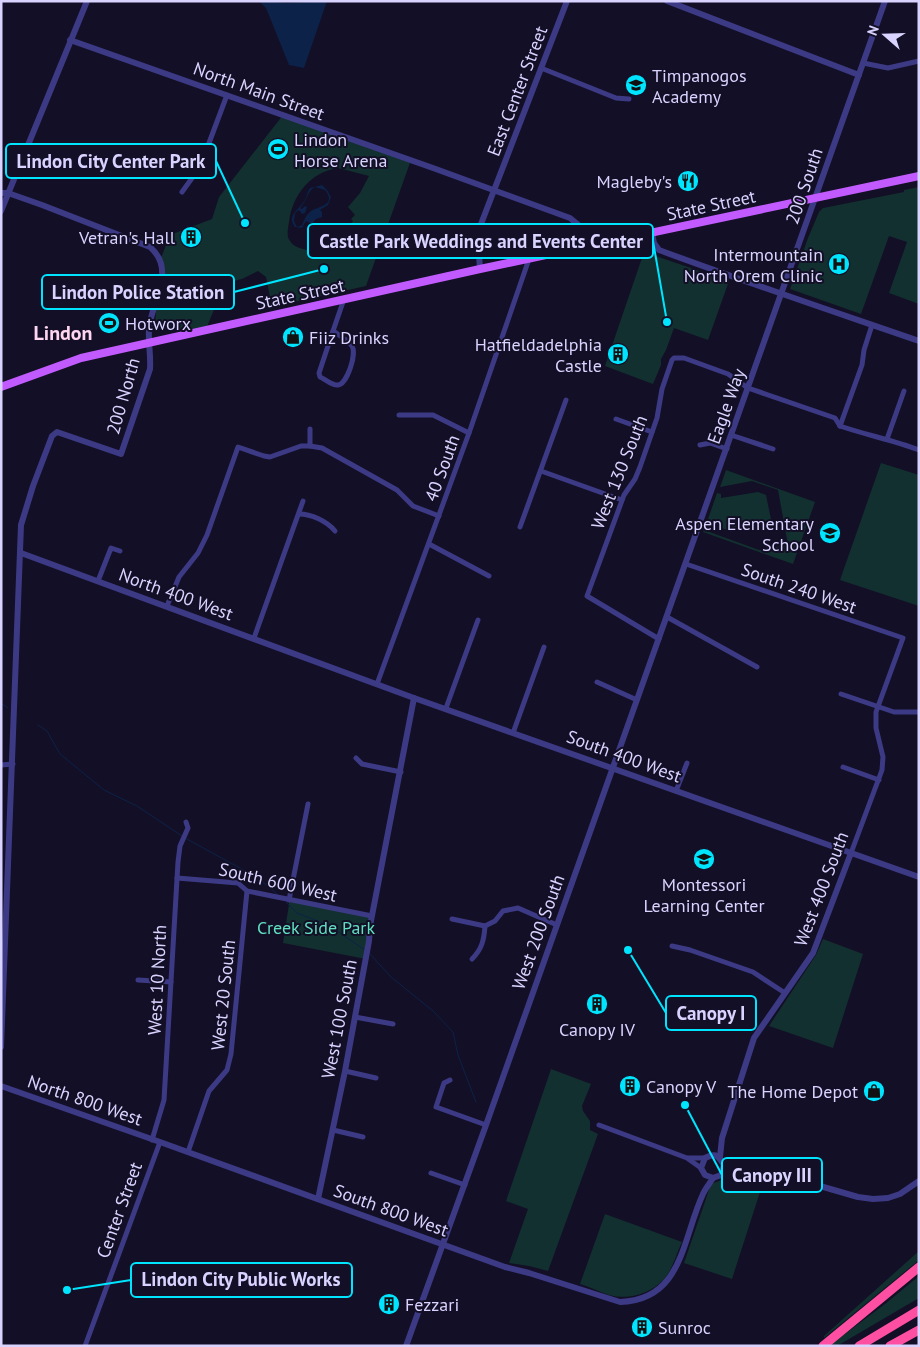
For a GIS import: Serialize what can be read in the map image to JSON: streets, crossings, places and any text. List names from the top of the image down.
{
  "streets": {
    "main road": ["State Street"],
    "street": [
      "North Main Street",
      "East Center Street",
      "200 South",
      "200 North",
      "Eagle Way",
      "40 South",
      "West 130 South",
      "South 240 West",
      "North 400 West",
      "South 400 West",
      "South 600 West",
      "West 400 South",
      "West 200 South",
      "West 10 North",
      "West 20 South",
      "West 100 South",
      "North 800 West",
      "Center Street",
      "South 800 West"
    ]
  },
  "crossings": [
    ["North Main Street", "East Center Street"],
    ["North Main Street", "State Street"],
    ["200 South", "State Street"],
    ["200 South", "Eagle Way"],
    ["State Street", "200 North"],
    ["State Street", "40 South"],
    ["200 North", "North 400 West"],
    ["Eagle Way", "West 130 South"],
    ["Eagle Way", "West 200 South"],
    ["40 South", "South 400 West"],
    ["West 130 South", "West 200 South"],
    ["South 240 West", "West 400 South"],
    ["South 240 West", "West 200 South"],
    ["North 400 West", "South 400 West"],
    ["South 400 West", "West 400 South"],
    ["South 400 West", "West 200 South"],
    ["South 400 West", "West 100 South"],
    ["South 600 West", "West 10 North"],
    ["South 600 West", "West 20 South"],
    ["South 600 West", "West 100 South"],
    ["West 200 South", "South 800 West"],
    ["West 10 North", "North 800 West"],
    ["West 20 South", "South 800 West"],
    ["West 100 South", "South 800 West"],
    ["North 800 West", "Center Street"],
    ["North 800 West", "South 800 West"],
    ["Center Street", "South 800 West"]
  ],
  "districts": ["Lindon"],
  "parks": ["Creek Side Park"],
  "places": {
    "school or university": ["Timpanogos Academy", "Aspen Elementary School", "Montessori Learning Center"],
    "sports": ["Lindon Horse Arena", "Hotworx"],
    "restaurant": ["Magleby's"],
    "other": [
      "Lindon City Center Park",
      "Lindon Police Station",
      "Castle Park Weddings and Events Center",
      "Canopy I",
      "Canopy III",
      "Lindon City Public Works"
    ],
    "building": [
      "Vetran's Hall",
      "Hatfieldadelphia Castle",
      "Canopy IV",
      "Canopy V",
      "Fezzari",
      "Sunroc"
    ],
    "hospital": ["Intermountain North Orem Clinic"],
    "shop": ["Fiiz Drinks", "The Home Depot"]
  },
  "north": "left"
}
